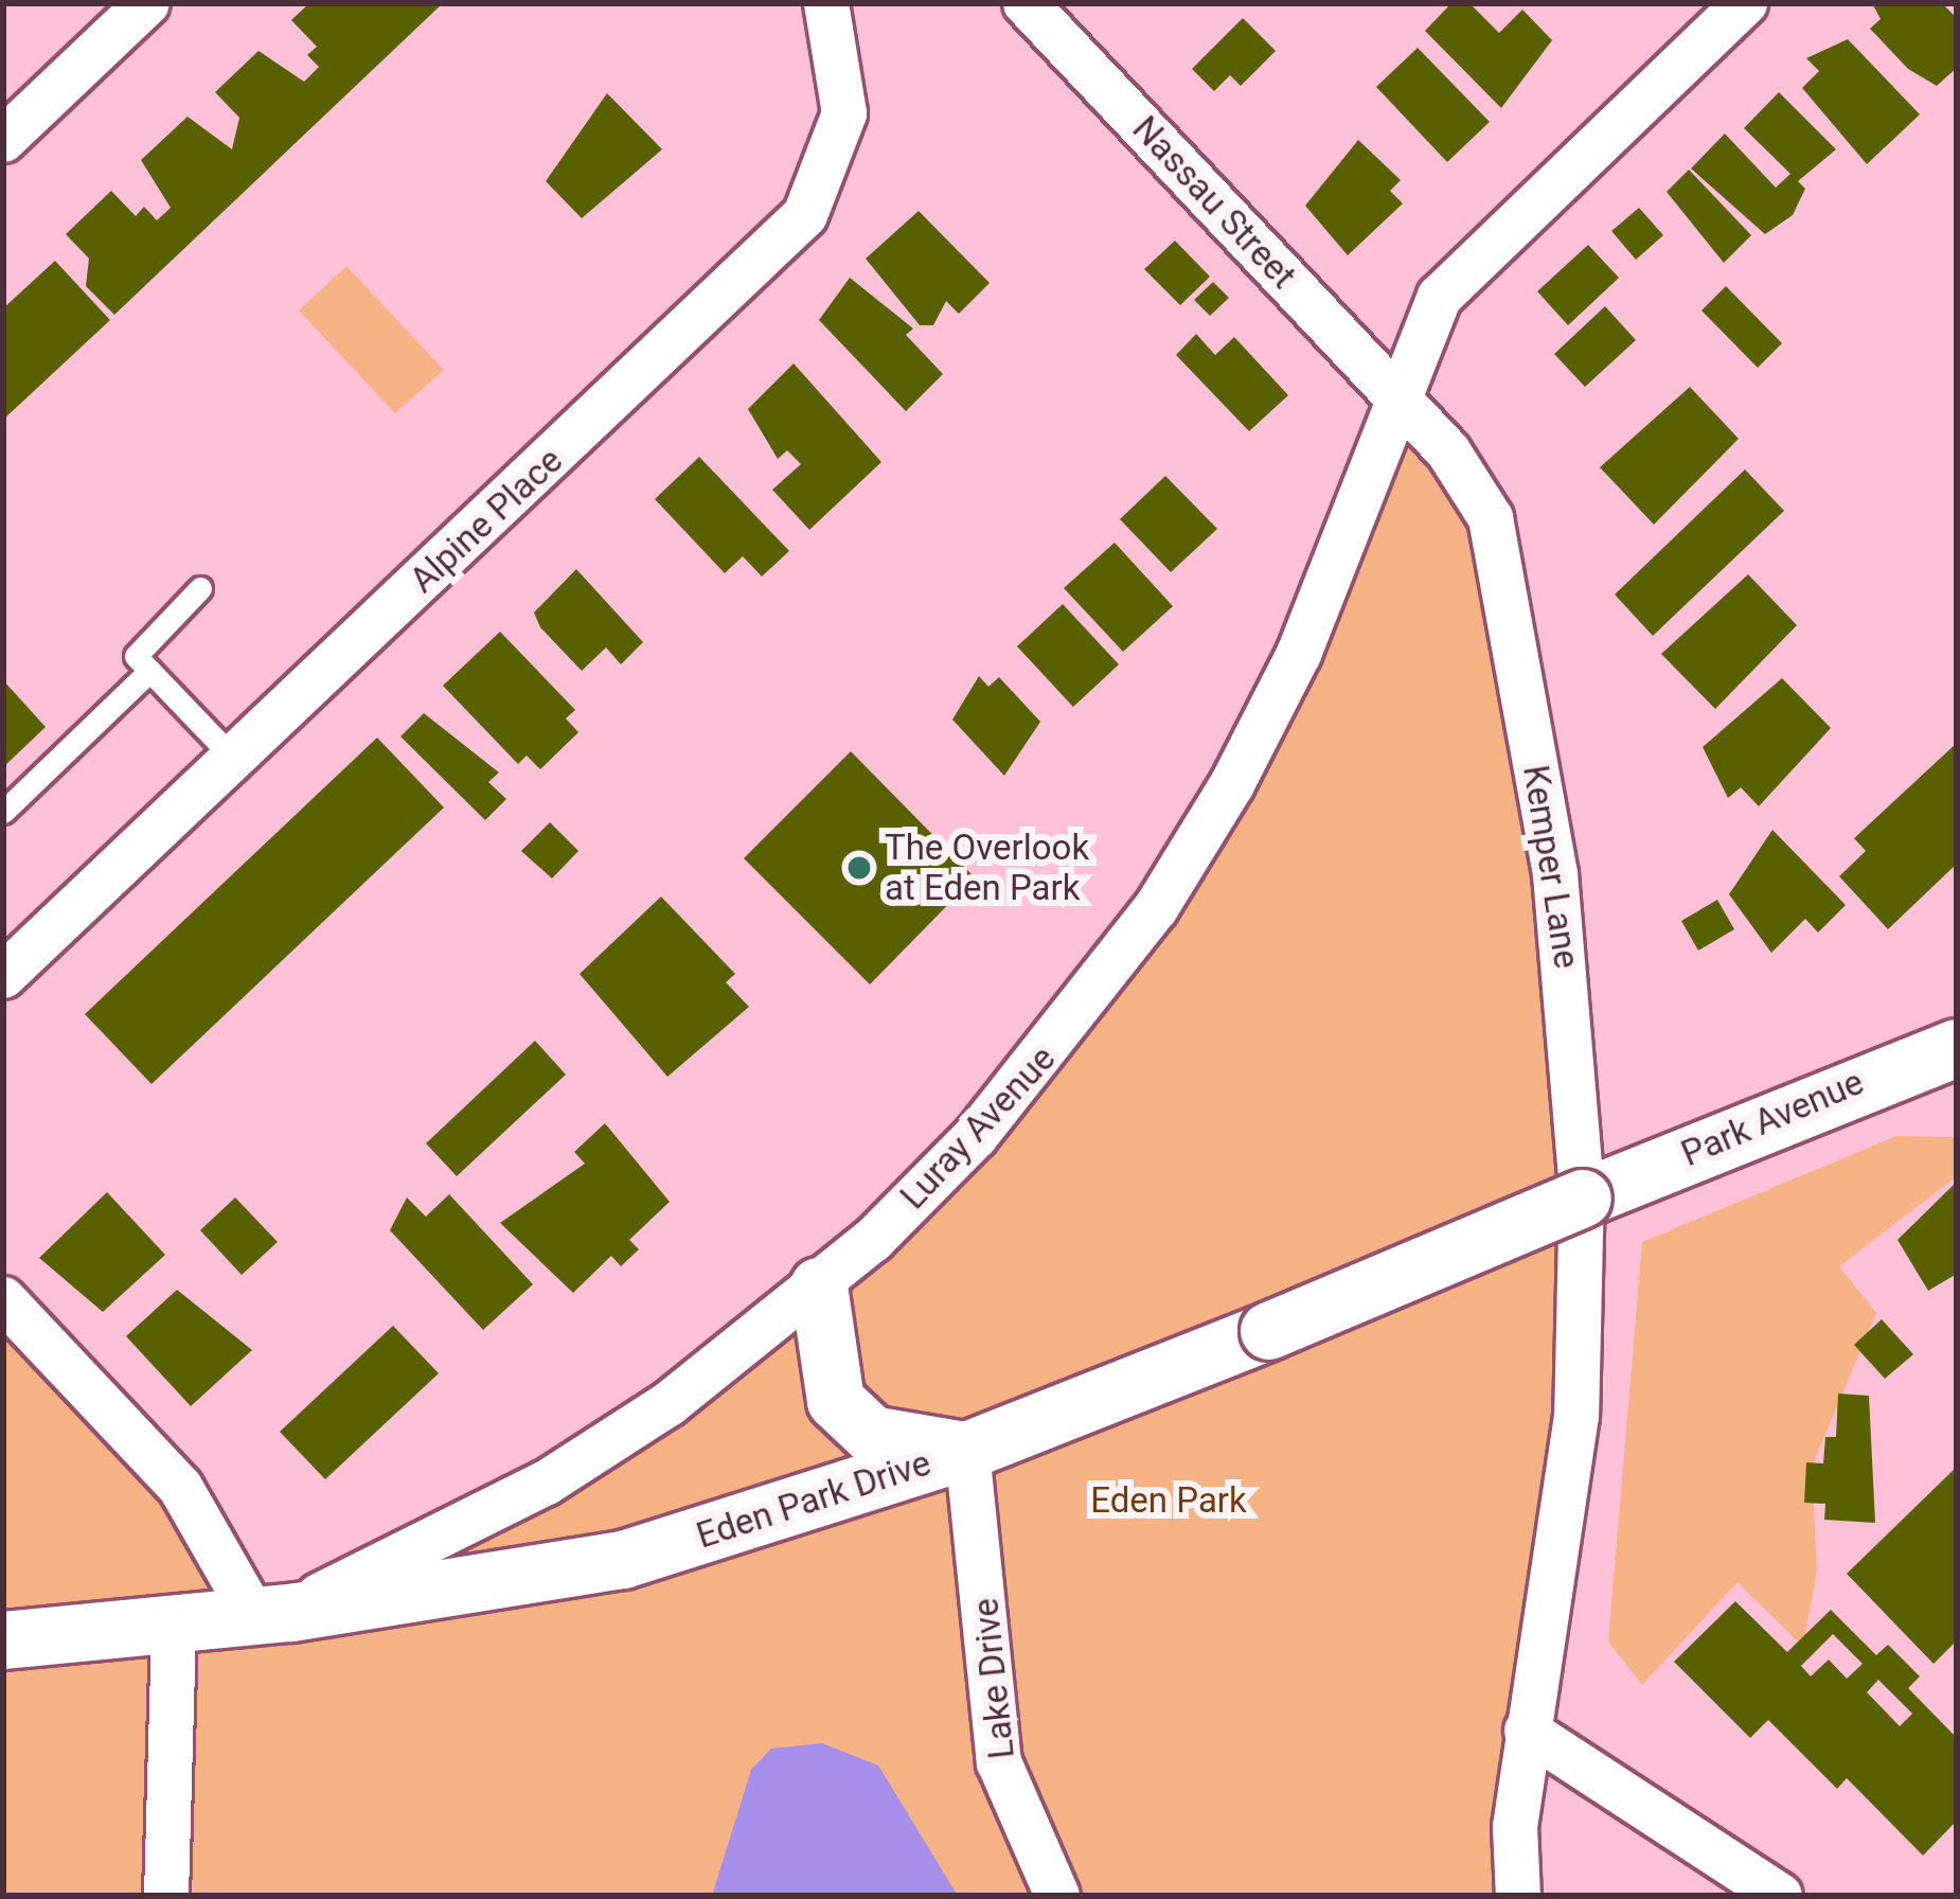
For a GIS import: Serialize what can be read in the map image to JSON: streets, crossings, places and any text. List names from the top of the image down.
{
  "streets": {
    "street": [
      "Nassau Street",
      "Alpine Place",
      "Kemper Lane",
      "Park Avenue",
      "Luray Avenue",
      "Eden Park Drive",
      "Lake Drive"
    ]
  },
  "crossings": [
    ["Nassau Street", "Kemper Lane"],
    ["Nassau Street", "Luray Avenue"],
    ["Kemper Lane", "Luray Avenue"],
    ["Park Avenue", "Eden Park Drive"],
    ["Luray Avenue", "Eden Park Drive"],
    ["Eden Park Drive", "Lake Drive"]
  ],
  "parks": ["Eden Park"],
  "places": ["The Overlook at Eden Park"]
}
